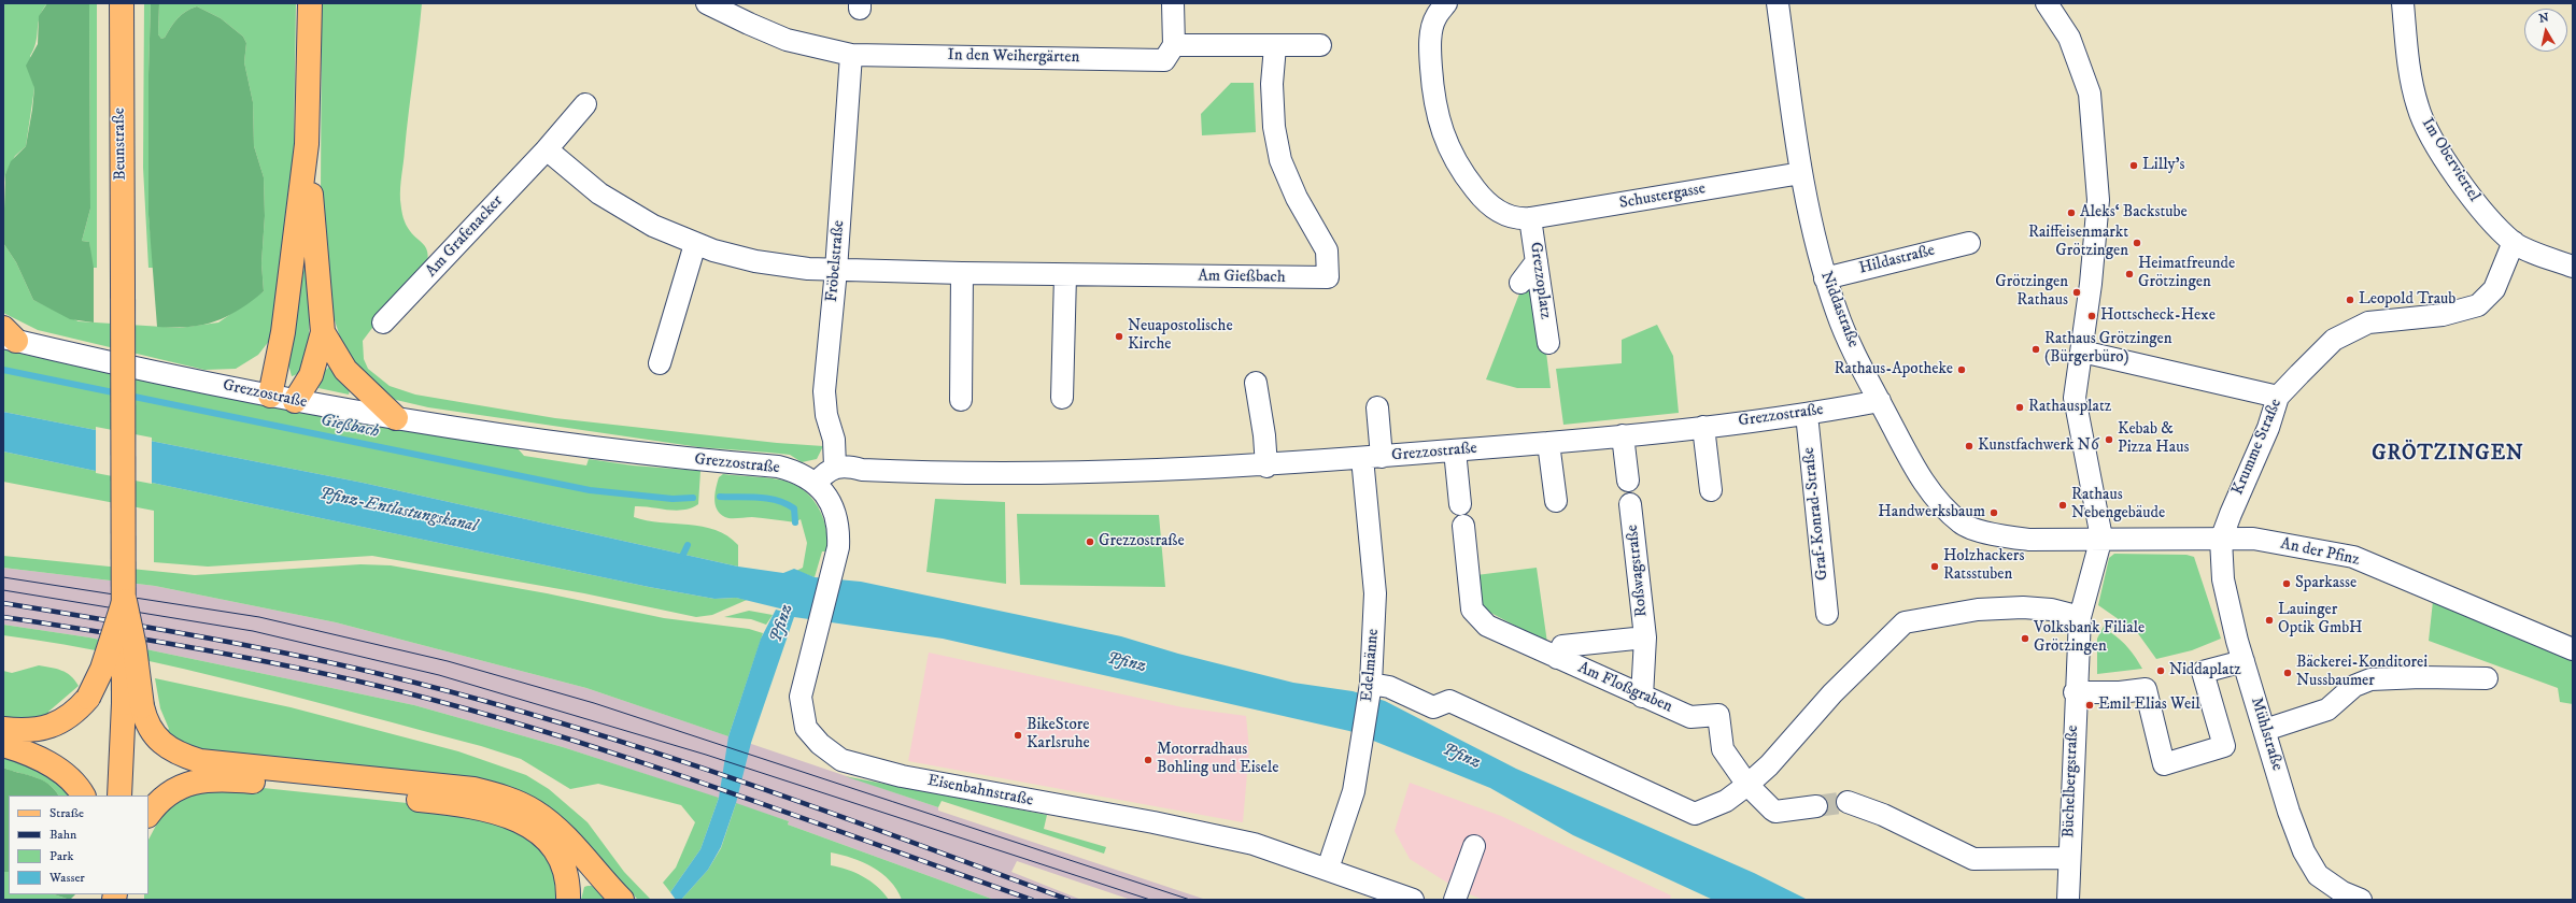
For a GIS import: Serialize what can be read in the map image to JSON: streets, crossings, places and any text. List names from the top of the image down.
{
  "streets": {
    "main road": ["Beunstraße"],
    "street": [
      "In den Weihergärten",
      "Im Oberviertel",
      "Schustergasse",
      "Am Grafenacker",
      "Hildastraße",
      "Fröbelstraße",
      "Am Gießbach",
      "Grezzoplatz",
      "Niddastraße",
      "Grezzostraße",
      "Krumme Straße",
      "Graf-Konrad-Straße",
      "An der Pfinz",
      "Roßwagstraße",
      "Edelmänne",
      "Am Floßgraben",
      "Mühlstraße",
      "Büchelbergstraße",
      "Eisenbahnstraße"
    ]
  },
  "crossings": [
    ["In den Weihergärten", "Fröbelstraße"],
    ["In den Weihergärten", "Am Gießbach"],
    ["Im Oberviertel", "Krumme Straße"],
    ["Schustergasse", "Grezzoplatz"],
    ["Schustergasse", "Niddastraße"],
    ["Hildastraße", "Niddastraße"],
    ["Fröbelstraße", "Am Gießbach"],
    ["Fröbelstraße", "Grezzostraße"],
    ["Niddastraße", "Grezzostraße"],
    ["Niddastraße", "An der Pfinz"],
    ["Niddastraße", "Büchelbergstraße"],
    ["Grezzostraße", "Graf-Konrad-Straße"],
    ["Grezzostraße", "Edelmänne"],
    ["Grezzostraße", "Eisenbahnstraße"],
    ["Krumme Straße", "An der Pfinz"],
    ["Krumme Straße", "Mühlstraße"],
    ["An der Pfinz", "Mühlstraße"],
    ["An der Pfinz", "Büchelbergstraße"],
    ["Roßwagstraße", "Am Floßgraben"],
    ["Edelmänne", "Eisenbahnstraße"]
  ],
  "districts": ["GRÖTZINGEN"],
  "water": ["Gießbach", "Pfinz-Entlastungskanal", "Pfinz"],
  "places": [
    "Lilly's",
    "Aleks‘ Backstube",
    "Raiffeisenmarkt Grötzingen",
    "Heimatfreunde Grötzingen",
    "Grötzingen Rathaus",
    "Leopold Traub",
    "Hottscheck-Hexe",
    "Neuapostolische Kirche",
    "Rathaus Grötzingen (Bürgerbüro)",
    "Rathaus-Apotheke",
    "Rathausplatz",
    "Kebab & Pizza Haus",
    "Kunstfachwerk N6",
    "Rathaus Nebengebäude",
    "Handwerksbaum",
    "Grezzostraße",
    "Holzhackers Ratsstuben",
    "Sparkasse",
    "Lauinger Optik GmbH",
    "Volksbank Filiale Grötzingen",
    "Niddaplatz",
    "Bäckerei-Konditorei Nussbaumer",
    "Emil Elias Weil",
    "BikeStore Karlsruhe",
    "Motorradhaus Bohling und Eisele"
  ],
  "legend": [
    "Straße",
    "Bahn",
    "Park",
    "Wasser"
  ],
  "north": "top"
}
